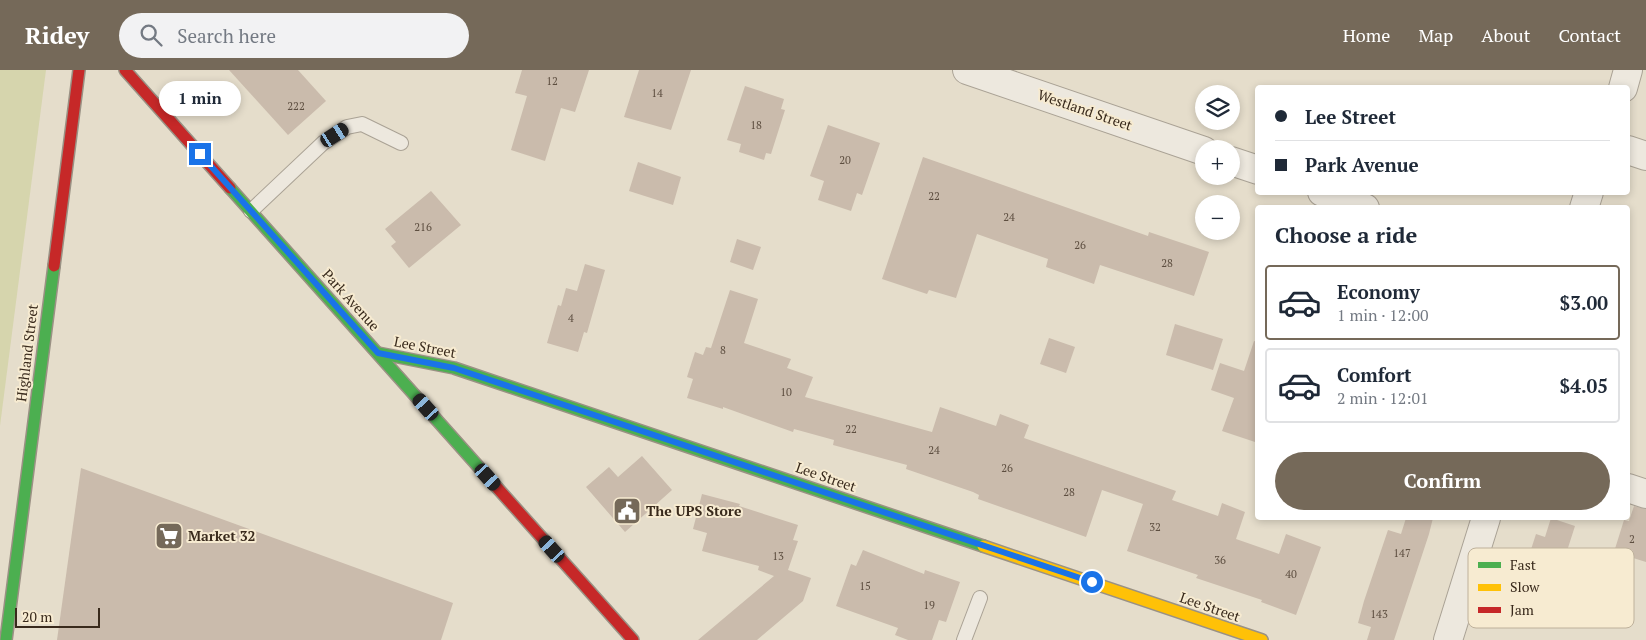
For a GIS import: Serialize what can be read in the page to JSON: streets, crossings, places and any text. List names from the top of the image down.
{
  "streets": {
    "main road": ["Park Avenue", "Lee Street", "Highland Street"],
    "street": ["Westland Street"]
  },
  "crossings": [
    ["Park Avenue", "Lee Street"]
  ],
  "places": {
    "public building": ["The UPS Store"],
    "supermarket": ["Market 32"]
  },
  "house_numbers": [
    "12",
    "14",
    "222",
    "18",
    "20",
    "22",
    "24",
    "216",
    "26",
    "28",
    "4",
    "8",
    "10",
    "22",
    "24",
    "26",
    "28",
    "32",
    "2",
    "147",
    "13",
    "36",
    "40",
    "15",
    "19",
    "143"
  ],
  "legend": ["Fast", "Slow", "Jam"],
  "scale_bar": "20 m",
  "page": {
    "header": "Ridey",
    "search": "Search here",
    "nav": [
      "Home",
      "Map",
      "About",
      "Contact"
    ],
    "bubble": "1 min",
    "map_buttons": ["+", "−"],
    "banner": ["Lee Street", "Park Avenue"],
    "heading": "Choose a ride",
    "list": [
      {
        "name": "Economy",
        "note": "1 min · 12:00",
        "value": "$3.00"
      },
      {
        "name": "Comfort",
        "note": "2 min · 12:01",
        "value": "$4.05"
      }
    ],
    "buttons": "Confirm",
    "scale": "20 m"
  }
}
